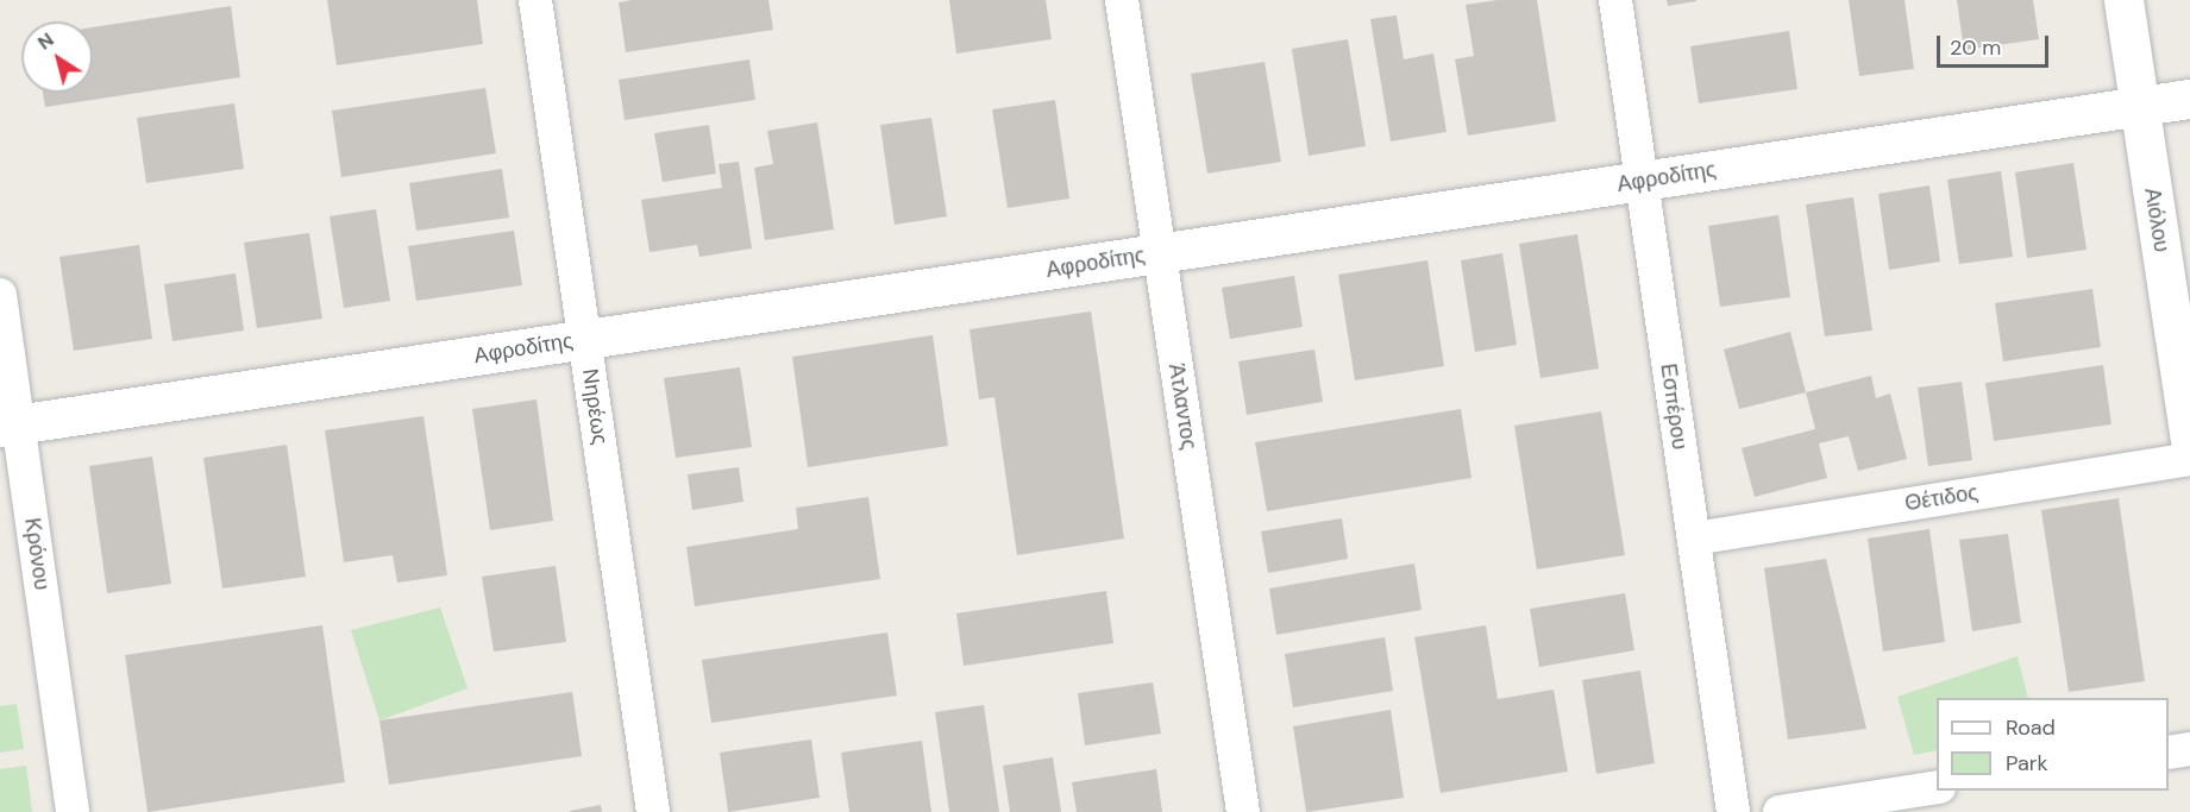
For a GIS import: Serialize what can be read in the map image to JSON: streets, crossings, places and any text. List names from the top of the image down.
{
  "streets": {
    "street": [
      "Αφροδίτης",
      "Αιόλου",
      "Νηρέως",
      "Άτλαντος",
      "Εσπέρου",
      "Θέτιδος",
      "Κρόνου"
    ]
  },
  "crossings": [
    ["Αφροδίτης", "Αιόλου"],
    ["Αφροδίτης", "Νηρέως"],
    ["Αφροδίτης", "Άτλαντος"],
    ["Αφροδίτης", "Εσπέρου"],
    ["Αφροδίτης", "Κρόνου"],
    ["Εσπέρου", "Θέτιδος"]
  ],
  "legend": ["Road", "Park"],
  "scale_bar": "20 m",
  "north": "top left"
}
